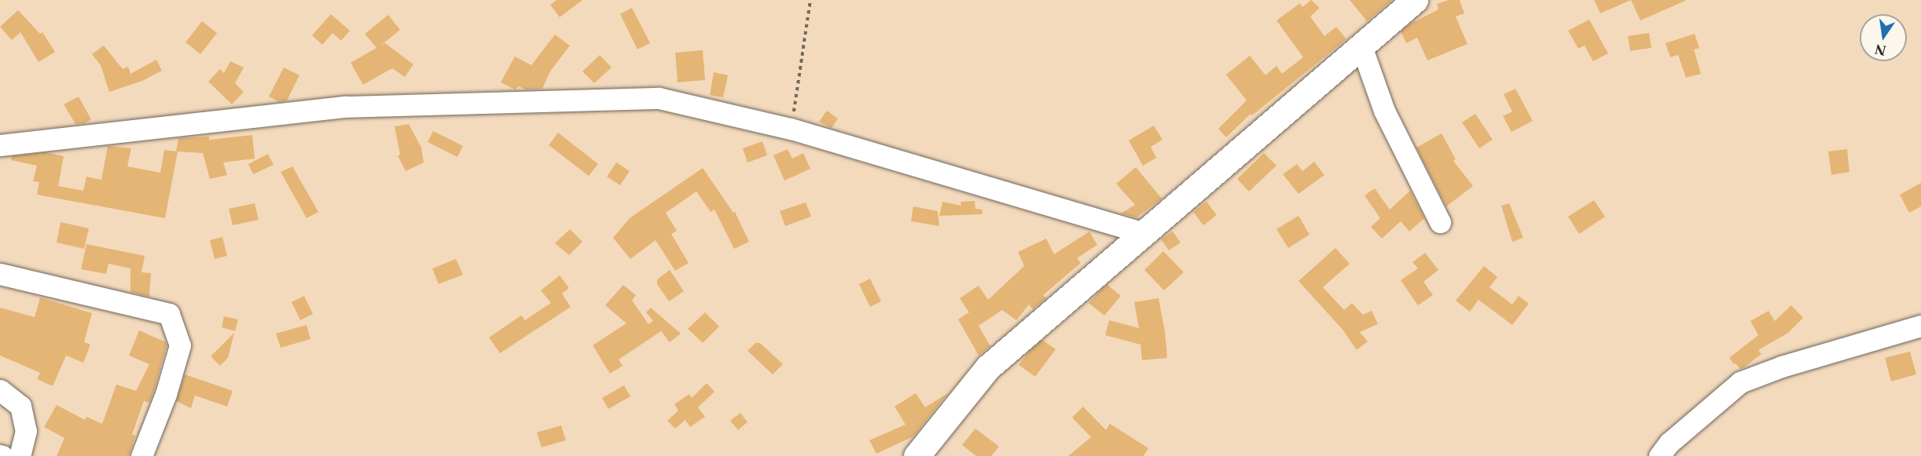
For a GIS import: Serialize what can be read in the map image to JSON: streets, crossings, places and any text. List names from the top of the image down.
{
  "north": "bottom"
}
